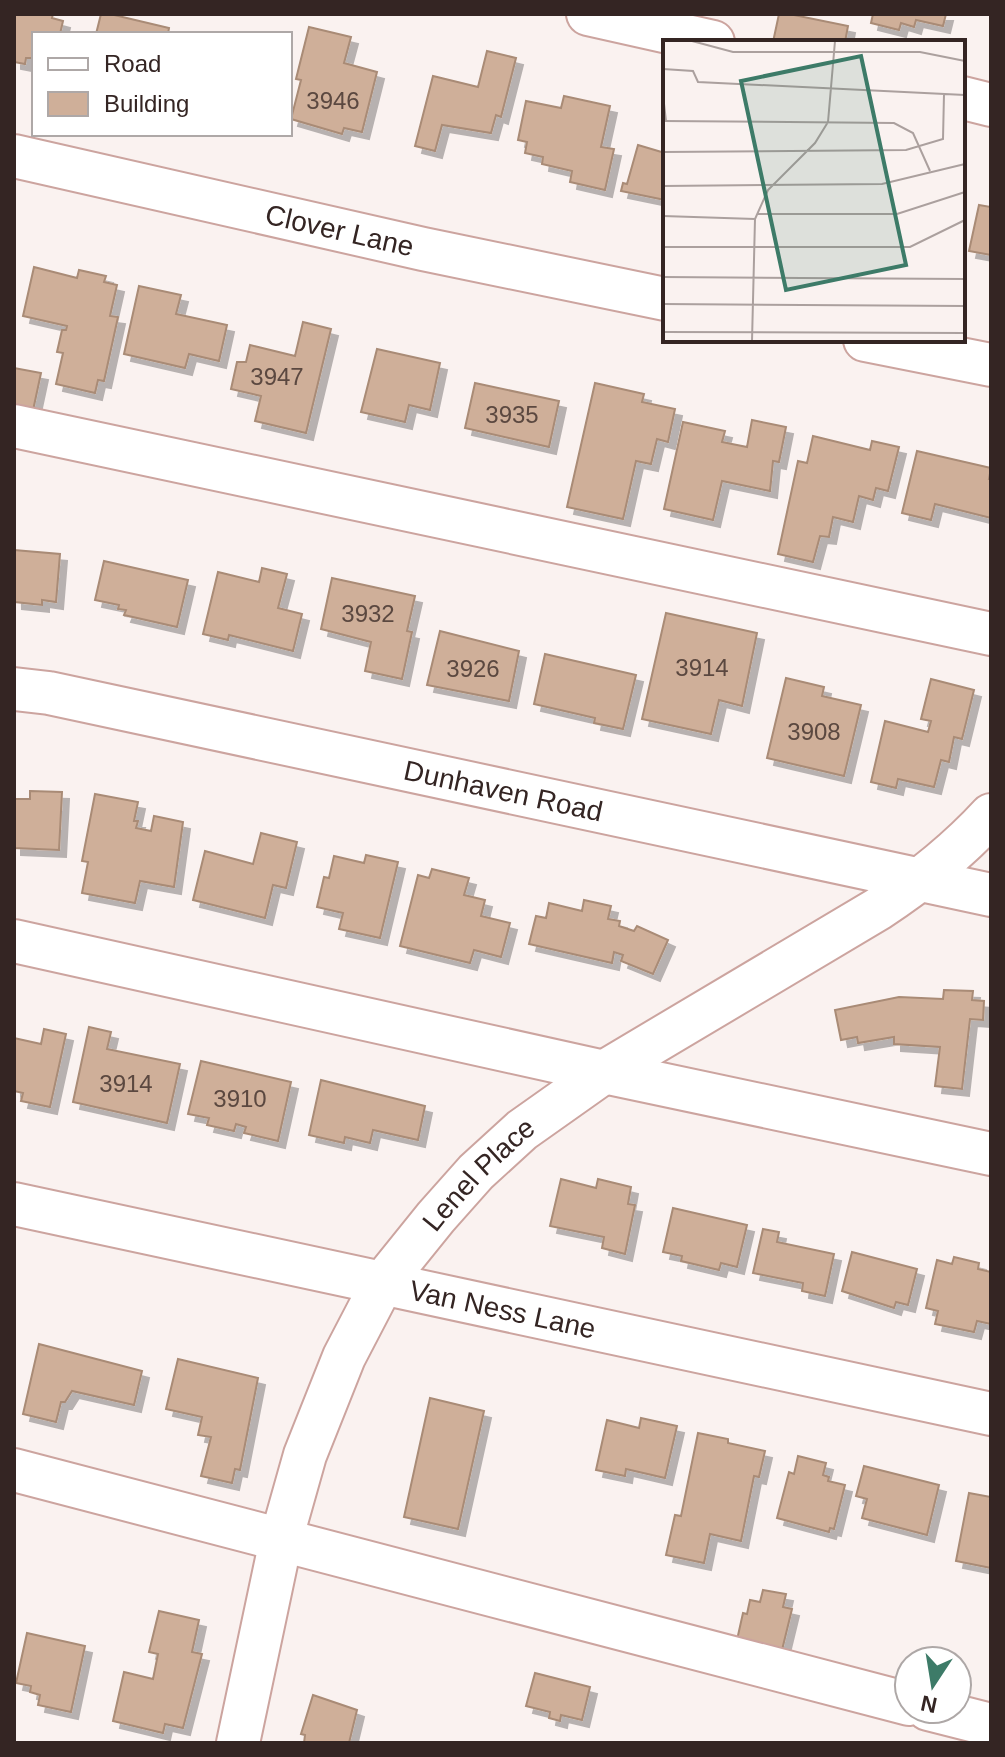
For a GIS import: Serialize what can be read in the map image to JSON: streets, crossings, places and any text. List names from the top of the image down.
{
  "streets": {
    "street": [
      "Clover Lane",
      "Dunhaven Road",
      "Lenel Place",
      "Van Ness Lane"
    ]
  },
  "crossings": [
    ["Dunhaven Road", "Lenel Place"],
    ["Lenel Place", "Van Ness Lane"]
  ],
  "house_numbers": [
    "3946",
    "3947",
    "3935",
    "3932",
    "3914",
    "3926",
    "3908",
    "3914",
    "3910"
  ],
  "legend": ["Road", "Building"],
  "north": "bottom"
}
